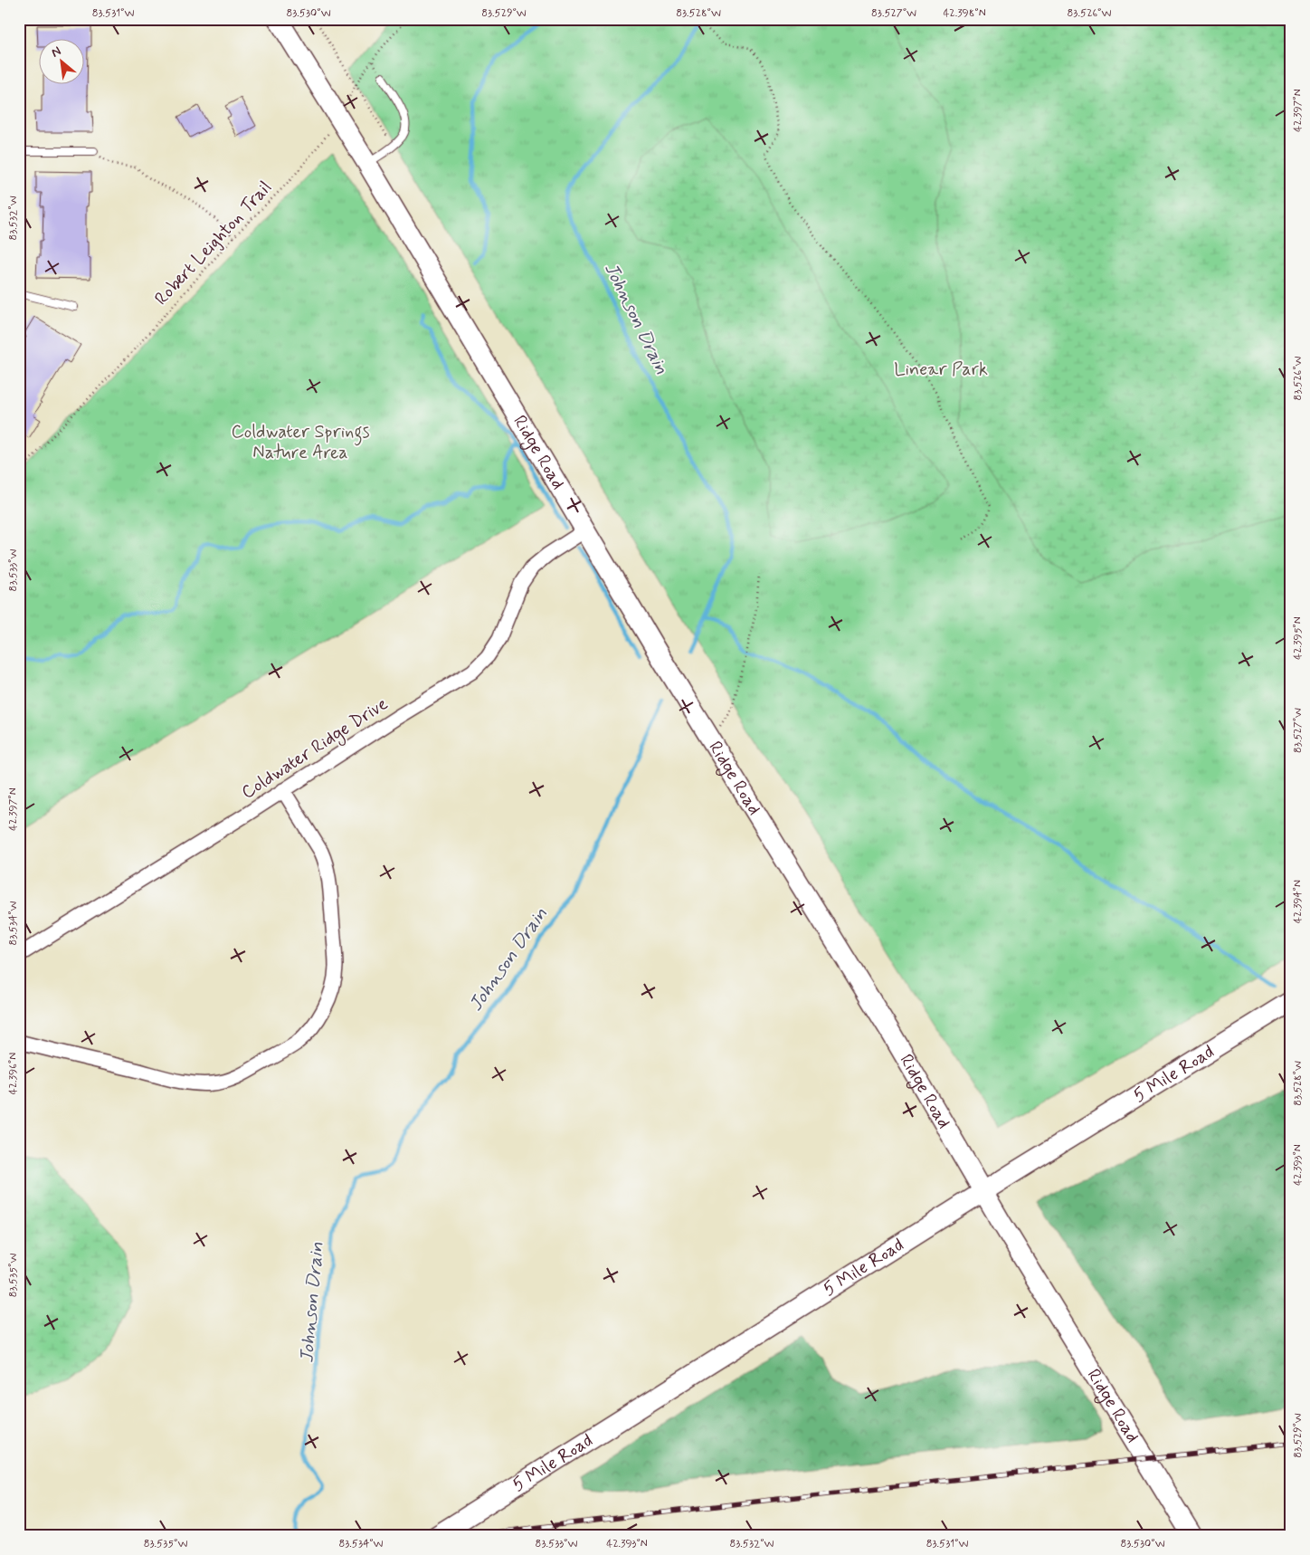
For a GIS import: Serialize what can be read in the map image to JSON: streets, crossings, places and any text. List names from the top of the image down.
{
  "streets": {
    "street": ["Ridge Road", "Coldwater Ridge Drive", "5 Mile Road"],
    "path": ["Robert Leighton Trail"]
  },
  "crossings": [
    ["Robert Leighton Trail", "Ridge Road"],
    ["Ridge Road", "Coldwater Ridge Drive"],
    ["Ridge Road", "5 Mile Road"]
  ],
  "water": ["Johnson Drain"],
  "parks": ["Linear Park", "Coldwater Springs Nature Area"],
  "north": "top left",
  "coordinates": [
    "83.531°W",
    "83.530°W",
    "83.529°W",
    "83.528°W",
    "83.527°W",
    "42.398°N",
    "83.526°W",
    "42.397°N",
    "83.532°W",
    "83.533°W",
    "42.395°N",
    "42.394°N",
    "83.534°W",
    "42.396°N",
    "42.393°N",
    "83.535°W"
  ]
}
